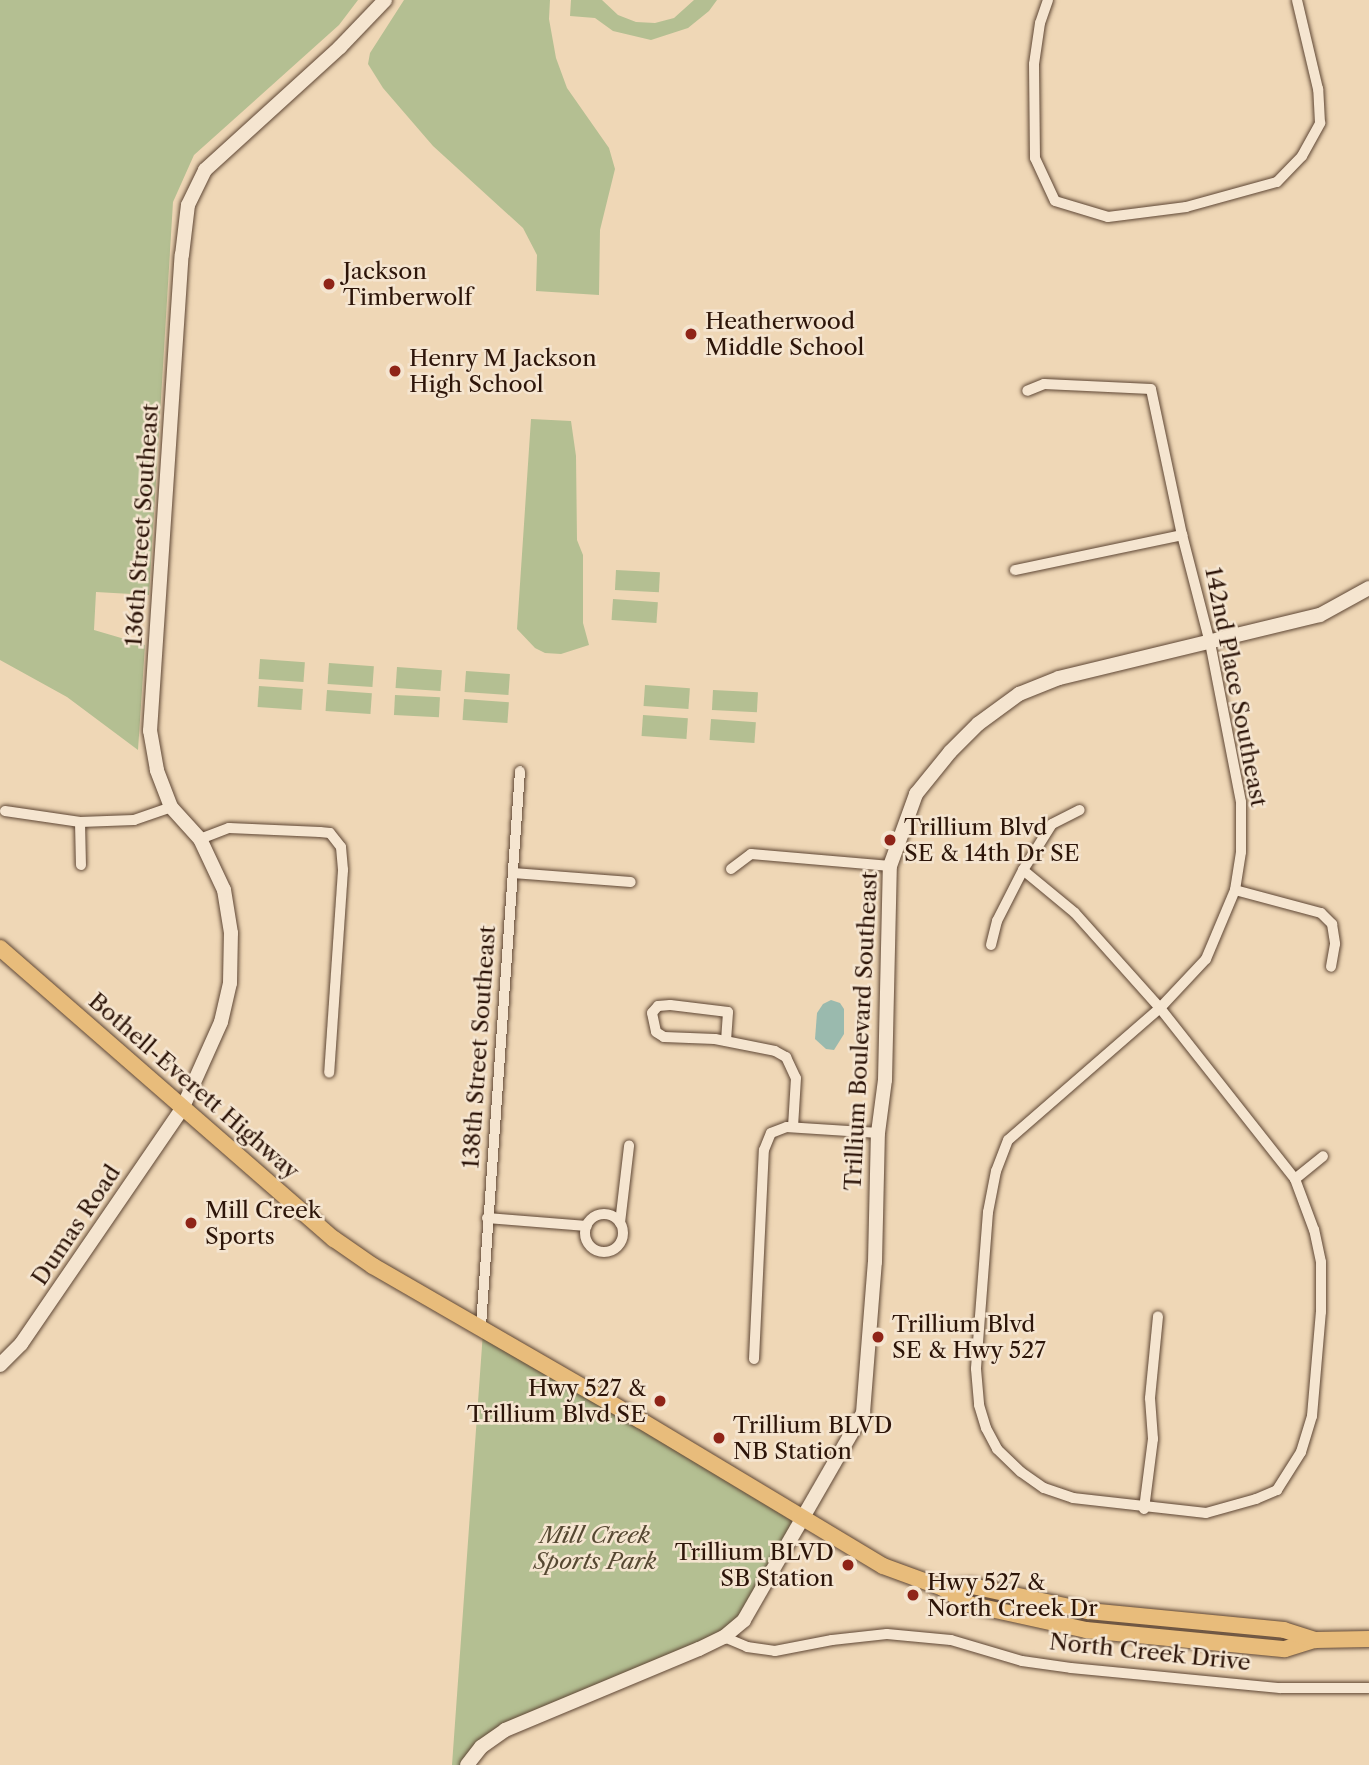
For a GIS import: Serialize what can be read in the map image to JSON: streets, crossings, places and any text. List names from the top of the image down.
{
  "streets": {
    "main road": ["Bothell-Everett Highway"],
    "street": [
      "136th Street Southeast",
      "142nd Place Southeast",
      "Trillium Boulevard Southeast",
      "138th Street Southeast",
      "Dumas Road",
      "North Creek Drive"
    ]
  },
  "crossings": [
    ["136th Street Southeast", "Bothell-Everett Highway"],
    ["136th Street Southeast", "Dumas Road"],
    ["142nd Place Southeast", "Trillium Boulevard Southeast"],
    ["Trillium Boulevard Southeast", "Bothell-Everett Highway"],
    ["138th Street Southeast", "Bothell-Everett Highway"],
    ["Bothell-Everett Highway", "Dumas Road"]
  ],
  "parks": ["Mill Creek Sports Park"],
  "places": [
    "Jackson Timberwolf",
    "Heatherwood Middle School",
    "Henry M Jackson High School",
    "Trillium Blvd SE & 14th Dr SE",
    "Mill Creek Sports",
    "Trillium Blvd SE & Hwy 527",
    "Hwy 527 & Trillium Blvd SE",
    "Trillium BLVD NB Station",
    "Trillium BLVD SB Station",
    "Hwy 527 & North Creek Dr"
  ]
}
